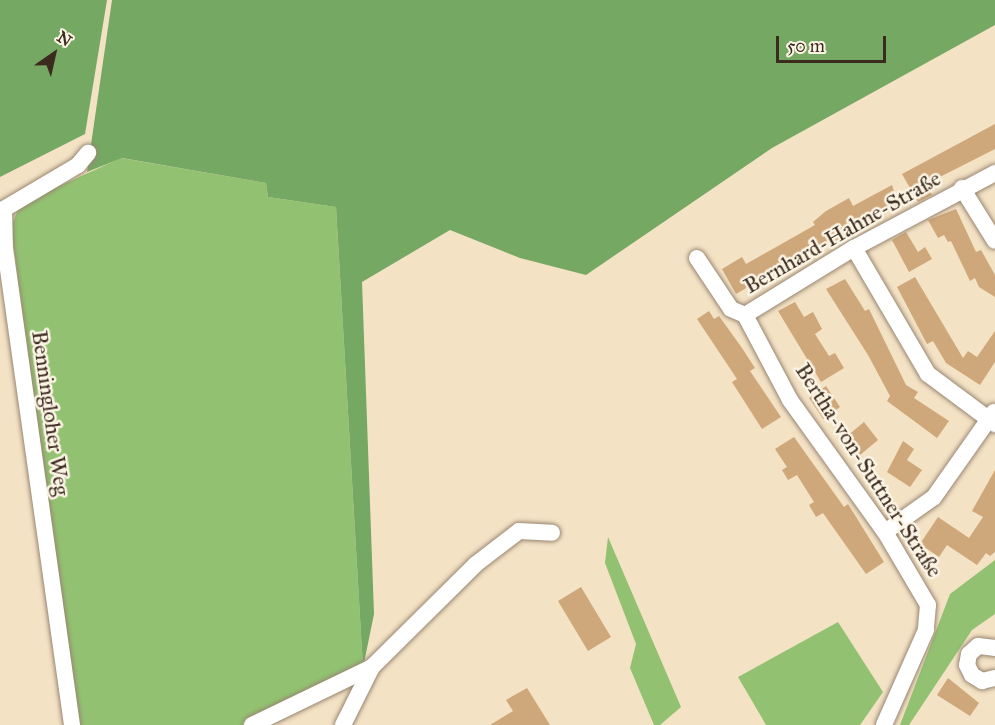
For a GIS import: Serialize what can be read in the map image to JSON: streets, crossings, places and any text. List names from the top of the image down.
{
  "streets": {
    "street": ["Bernhard-Hahne-Straße", "Benningloher Weg", "Bertha-von-Suttner-Straße"]
  },
  "crossings": [
    ["Bernhard-Hahne-Straße", "Bertha-von-Suttner-Straße"]
  ],
  "scale_bar": "50 m",
  "north": "top right"
}
